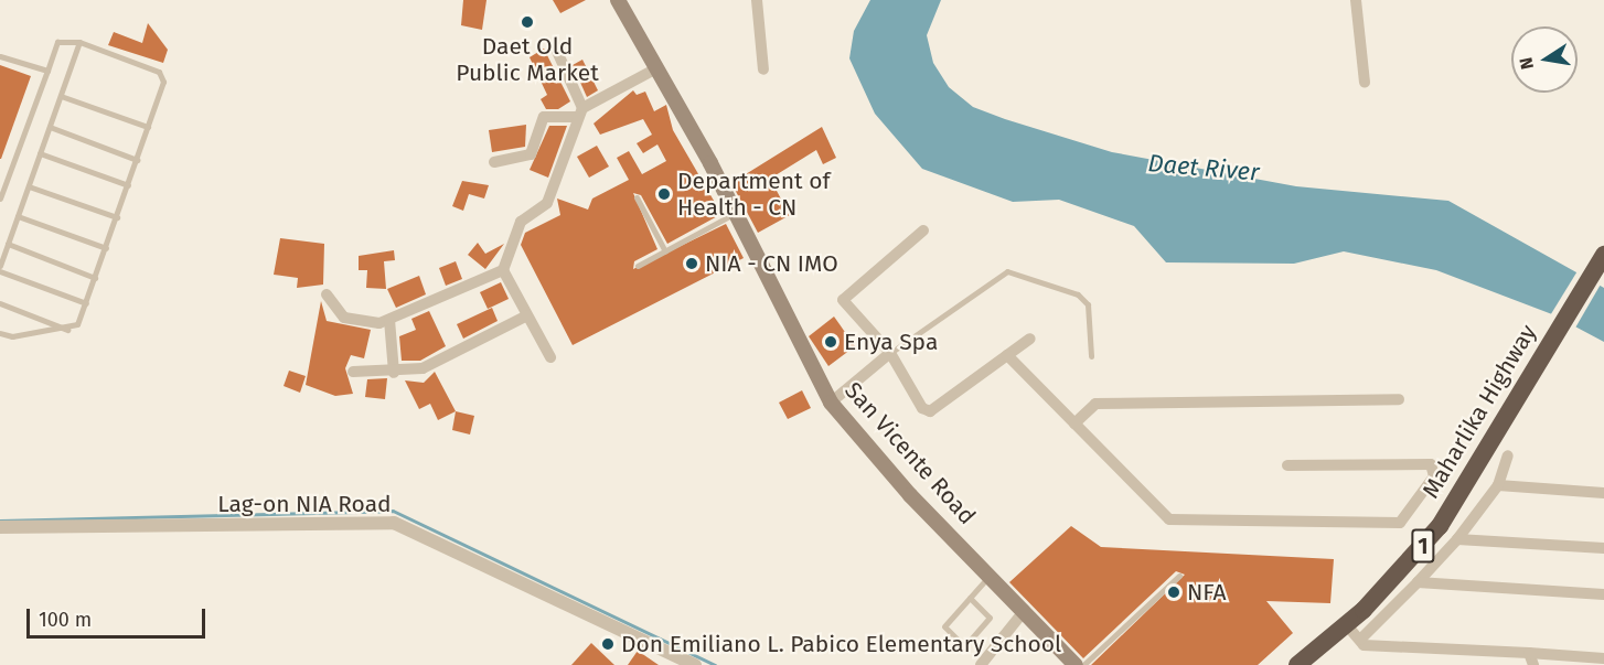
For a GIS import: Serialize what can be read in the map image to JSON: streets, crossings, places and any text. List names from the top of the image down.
{
  "streets": {
    "highway": ["Maharlika Highway", "1"],
    "main road": ["San Vicente Road"],
    "street": ["Lag-on NIA Road"]
  },
  "water": ["Daet River"],
  "places": [
    "Daet Old Public Market",
    "Department of Health - CN",
    "NIA - CN IMO",
    "Enya Spa",
    "NFA",
    "Don Emiliano L. Pabico Elementary School"
  ],
  "scale_bar": "100 m",
  "north": "left"
}
